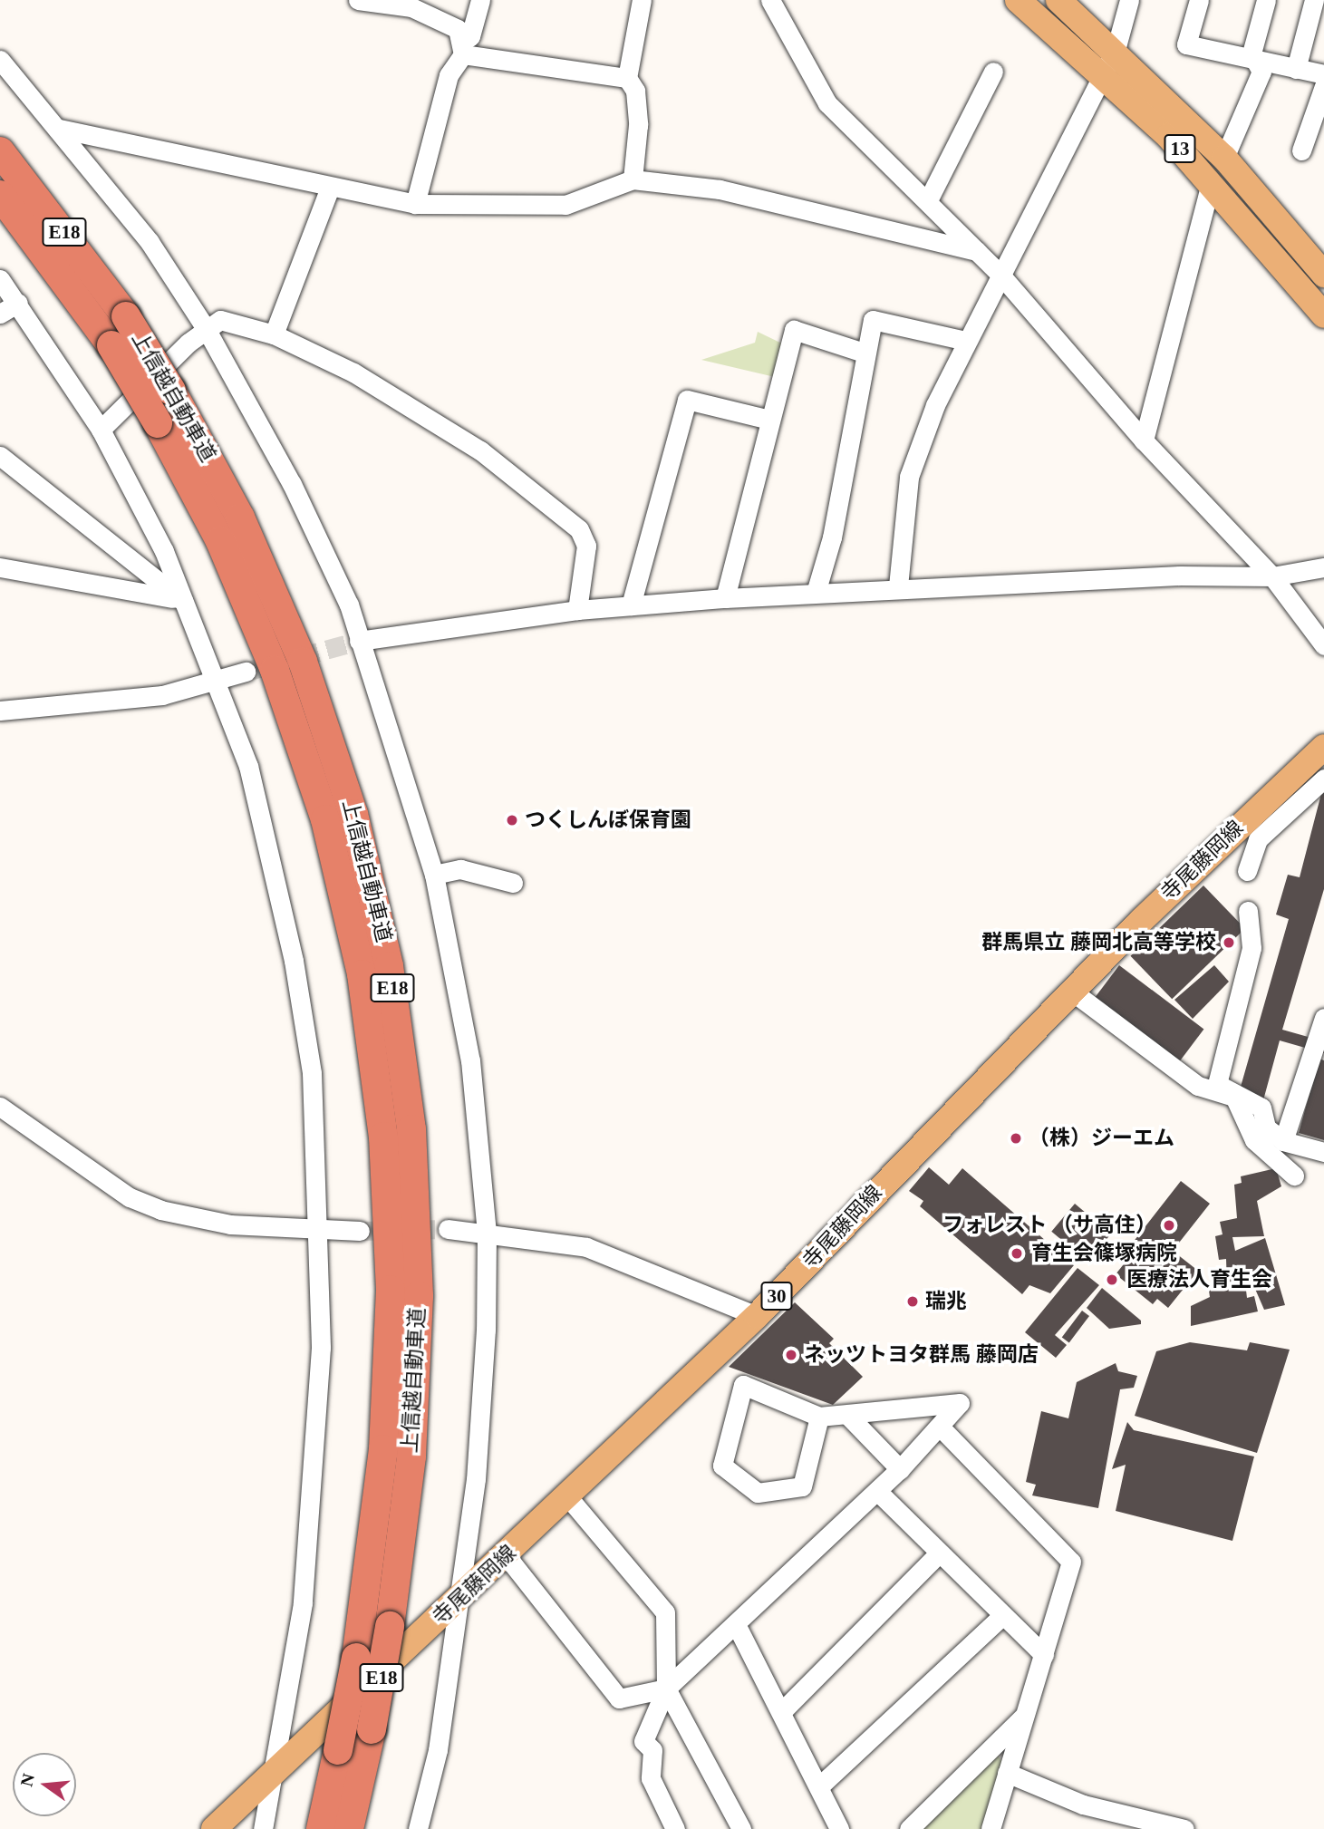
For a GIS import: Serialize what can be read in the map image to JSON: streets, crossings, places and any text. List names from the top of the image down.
{
  "streets": {
    "highway": ["E18", "上信越自動車道"],
    "main road": ["13", "寺尾藤岡線", "30"]
  },
  "places": [
    "つくしんぼ保育園",
    "群馬県立 藤岡北高等学校",
    "（株）ジーエム",
    "フォレスト （サ高住）",
    "育生会篠塚病院",
    "医療法人育生会",
    "瑞兆",
    "ネッツトヨタ群馬 藤岡店"
  ],
  "north": "left"
}
